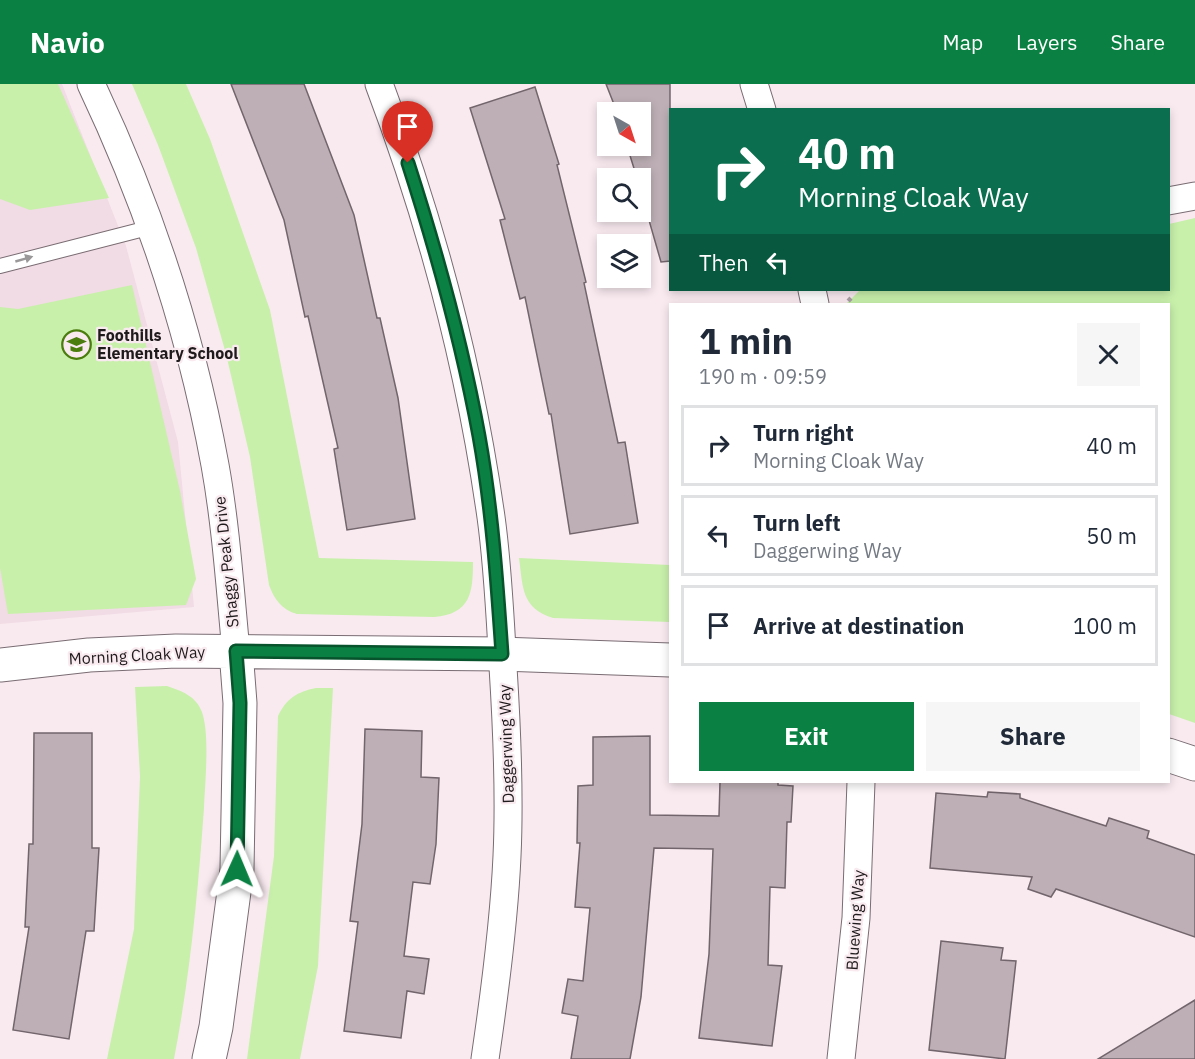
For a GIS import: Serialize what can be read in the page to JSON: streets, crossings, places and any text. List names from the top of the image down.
{
  "streets": {
    "street": [
      "Shaggy Peak Drive",
      "Morning Cloak Way",
      "Daggerwing Way",
      "Bluewing Way"
    ]
  },
  "crossings": [
    ["Shaggy Peak Drive", "Morning Cloak Way"],
    ["Morning Cloak Way", "Daggerwing Way"]
  ],
  "places": {
    "school or university": ["Foothills Elementary School"]
  },
  "north": "bottom right",
  "page": {
    "header": "Navio",
    "nav": ["Map", "Layers", "Share"],
    "turn": ["40 m", "Morning Cloak Way"],
    "then": "Then",
    "heading": ["1 min", "190 m · 09:59"],
    "list": [
      {
        "name": "Turn right",
        "note": "Morning Cloak Way",
        "value": "40 m"
      },
      {
        "name": "Turn left",
        "note": "Daggerwing Way",
        "value": "50 m"
      },
      {
        "name": "Arrive at destination",
        "value": "100 m"
      }
    ],
    "buttons": ["Exit", "Share"]
  }
}
